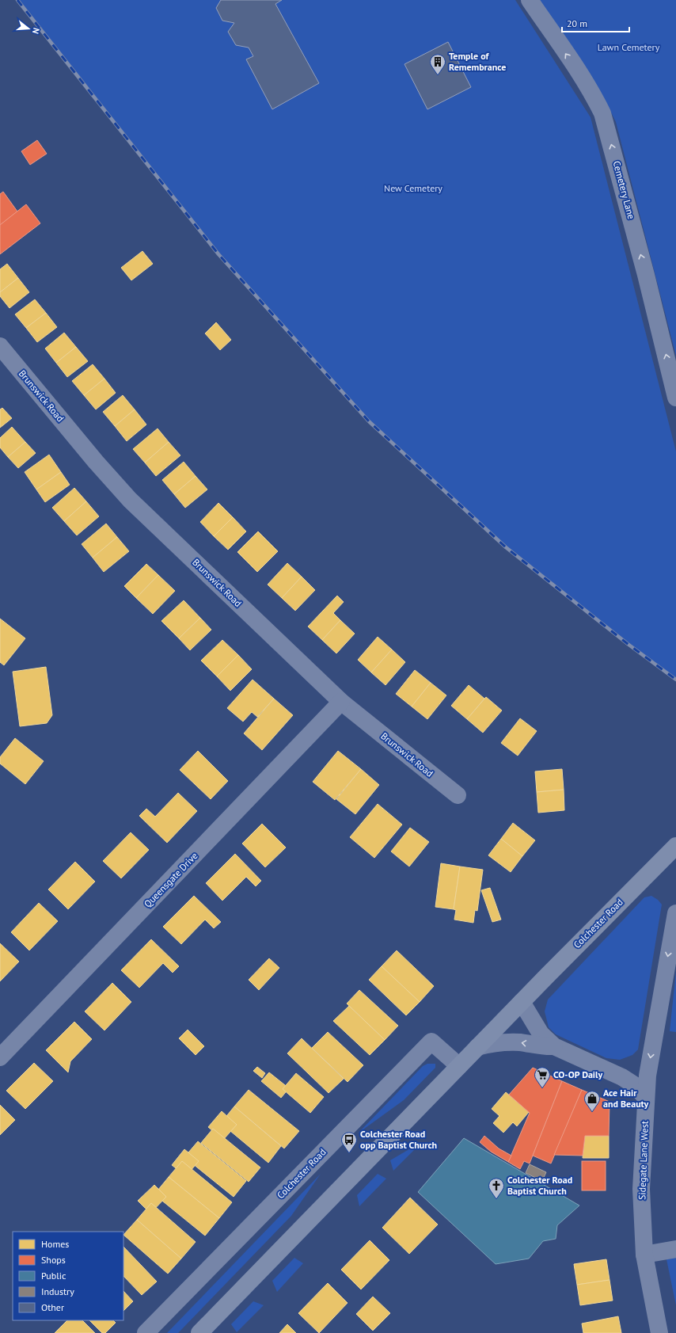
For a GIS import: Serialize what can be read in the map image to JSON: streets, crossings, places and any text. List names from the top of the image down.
{
  "streets": {
    "main road": ["Colchester Road"],
    "street": [
      "Cemetery Lane",
      "Brunswick Road",
      "Queensgate Drive",
      "Sidegate Lane West"
    ]
  },
  "crossings": [
    ["Brunswick Road", "Queensgate Drive"]
  ],
  "one_way": ["Cemetery Lane", "Sidegate Lane West"],
  "parks": ["Lawn Cemetery", "New Cemetery"],
  "places": {
    "building": ["Temple of Remembrance"],
    "supermarket": ["CO-OP Daily"],
    "shop": ["Ace Hair and Beauty"],
    "bus stop": ["Colchester Road opp Baptist Church"],
    "church": ["Colchester Road Baptist Church"]
  },
  "legend": [
    "Homes",
    "Shops",
    "Public",
    "Industry",
    "Other"
  ],
  "scale_bar": "20 m",
  "north": "right"
}
